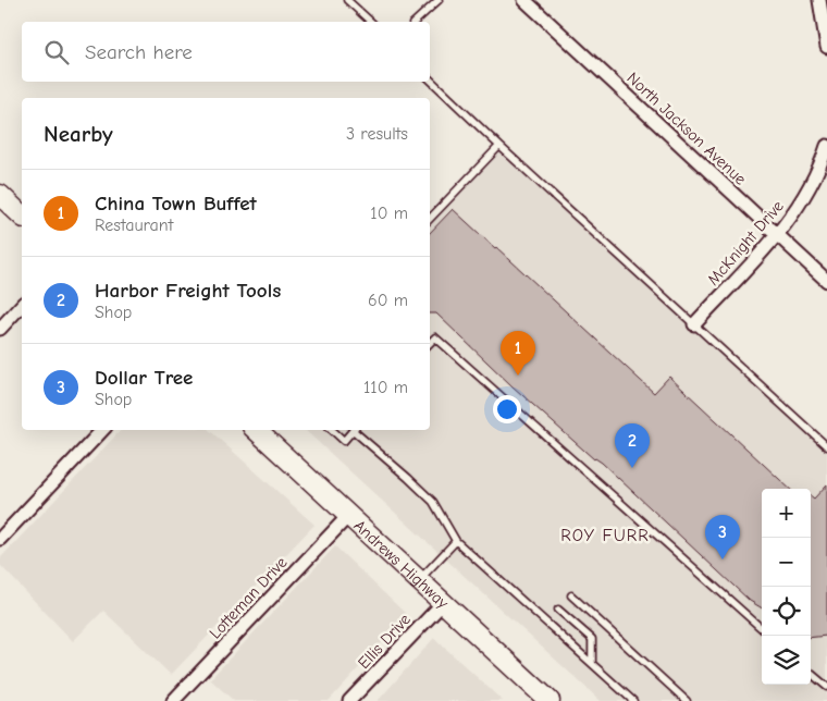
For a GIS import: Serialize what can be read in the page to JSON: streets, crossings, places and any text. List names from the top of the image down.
{
  "streets": {
    "main road": ["Andrews Highway"],
    "street": [
      "North Jackson Avenue",
      "McKnight Drive",
      "Lotteman Drive",
      "Ellis Drive"
    ]
  },
  "crossings": [
    ["North Jackson Avenue", "McKnight Drive"],
    ["Andrews Highway", "Lotteman Drive"],
    ["Andrews Highway", "Ellis Drive"]
  ],
  "districts": ["ROY FURR"],
  "page": {
    "search": "Search here",
    "heading": ["Nearby", "3 results"],
    "list": [
      {
        "mark": "1",
        "name": "China Town Buffet",
        "note": "Restaurant",
        "value": "10 m"
      },
      {
        "mark": "2",
        "name": "Harbor Freight Tools",
        "note": "Shop",
        "value": "60 m"
      },
      {
        "mark": "3",
        "name": "Dollar Tree",
        "note": "Shop",
        "value": "110 m"
      }
    ],
    "pins": ["1", "2", "3"],
    "map_buttons": ["+", "−"]
  }
}
